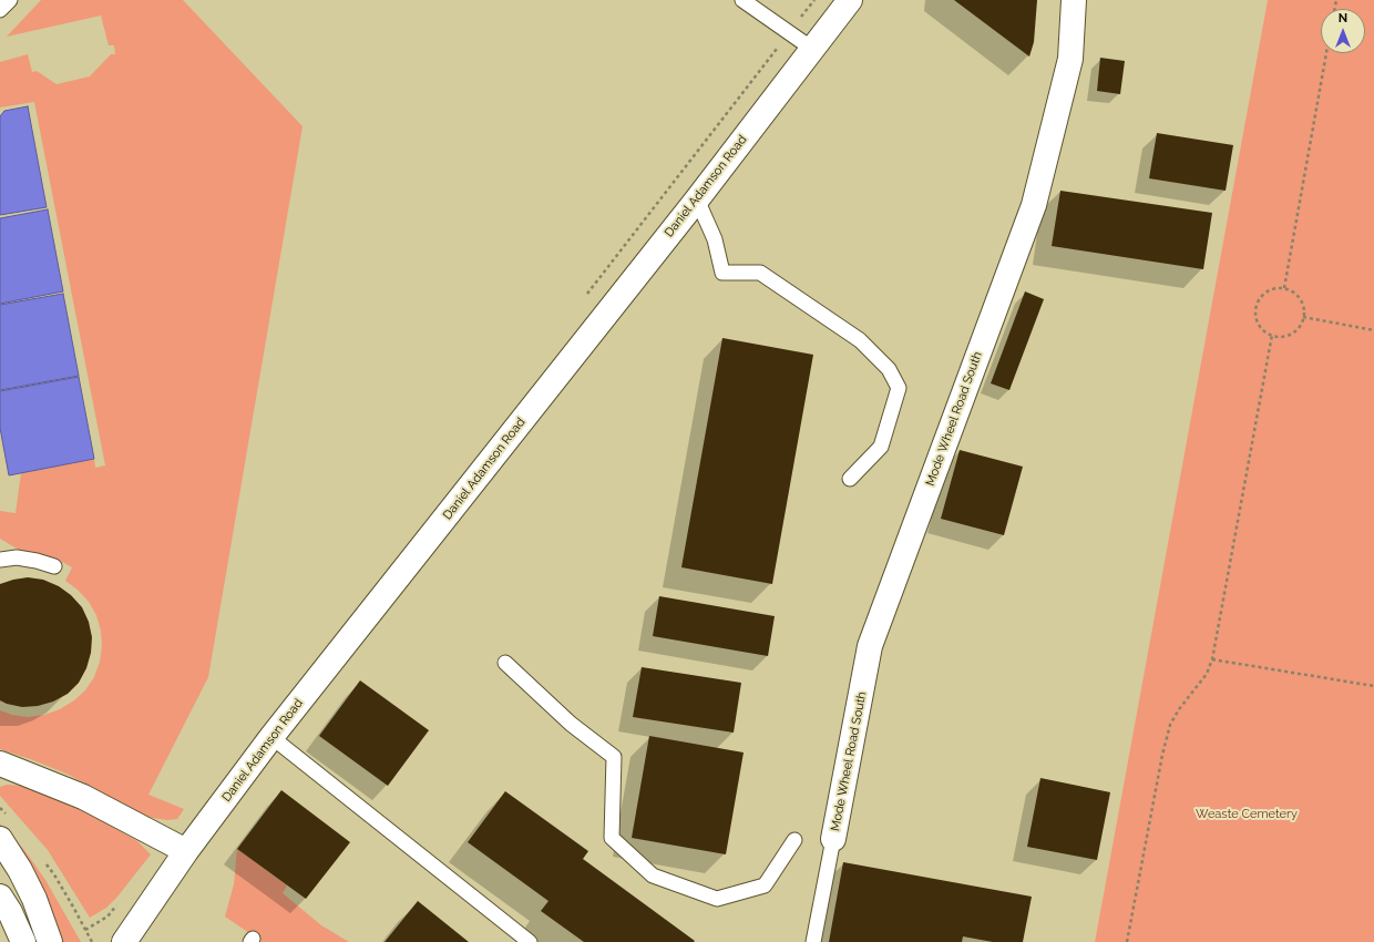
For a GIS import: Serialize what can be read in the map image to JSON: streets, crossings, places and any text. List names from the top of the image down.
{
  "streets": {
    "street": ["Daniel Adamson Road", "Mode Wheel Road South"]
  },
  "parks": ["Weaste Cemetery"],
  "north": "top"
}
